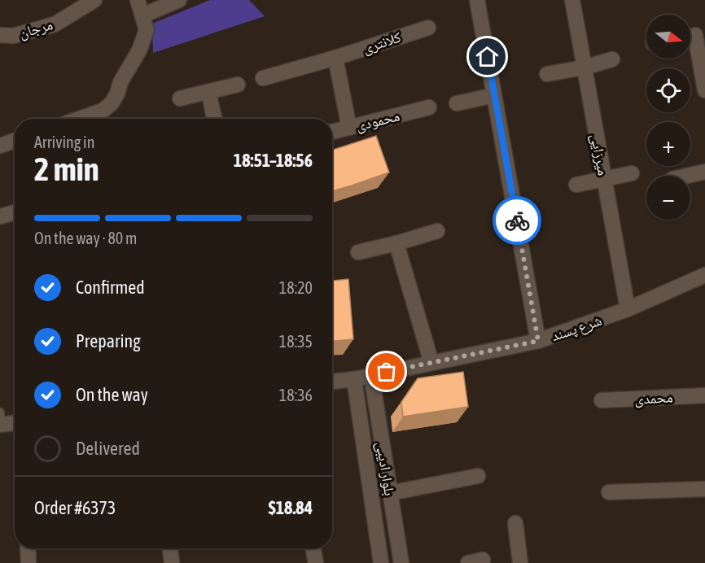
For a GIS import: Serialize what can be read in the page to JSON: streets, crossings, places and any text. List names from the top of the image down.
{
  "streets": {
    "street": [
      "مرجان",
      "کلانتری",
      "محمودی",
      "میرزایی",
      "شرع پسند",
      "محمدی",
      "بلوار ادیبی"
    ]
  },
  "crossings": [
    ["میرزایی", "شرع پسند"],
    ["شرع پسند", "بلوار ادیبی"]
  ],
  "north": "right",
  "page": {
    "map_buttons": ["+", "−"],
    "heading": ["2 min", "Arriving in", "18:51–18:56"],
    "panel": ["Order #6373", "$18.84"],
    "bar": "On the way · 80 m",
    "list": [
      ["Confirmed", "18:20"],
      ["Preparing", "18:35"],
      ["On the way", "18:36"],
      "Delivered"
    ]
  }
}
